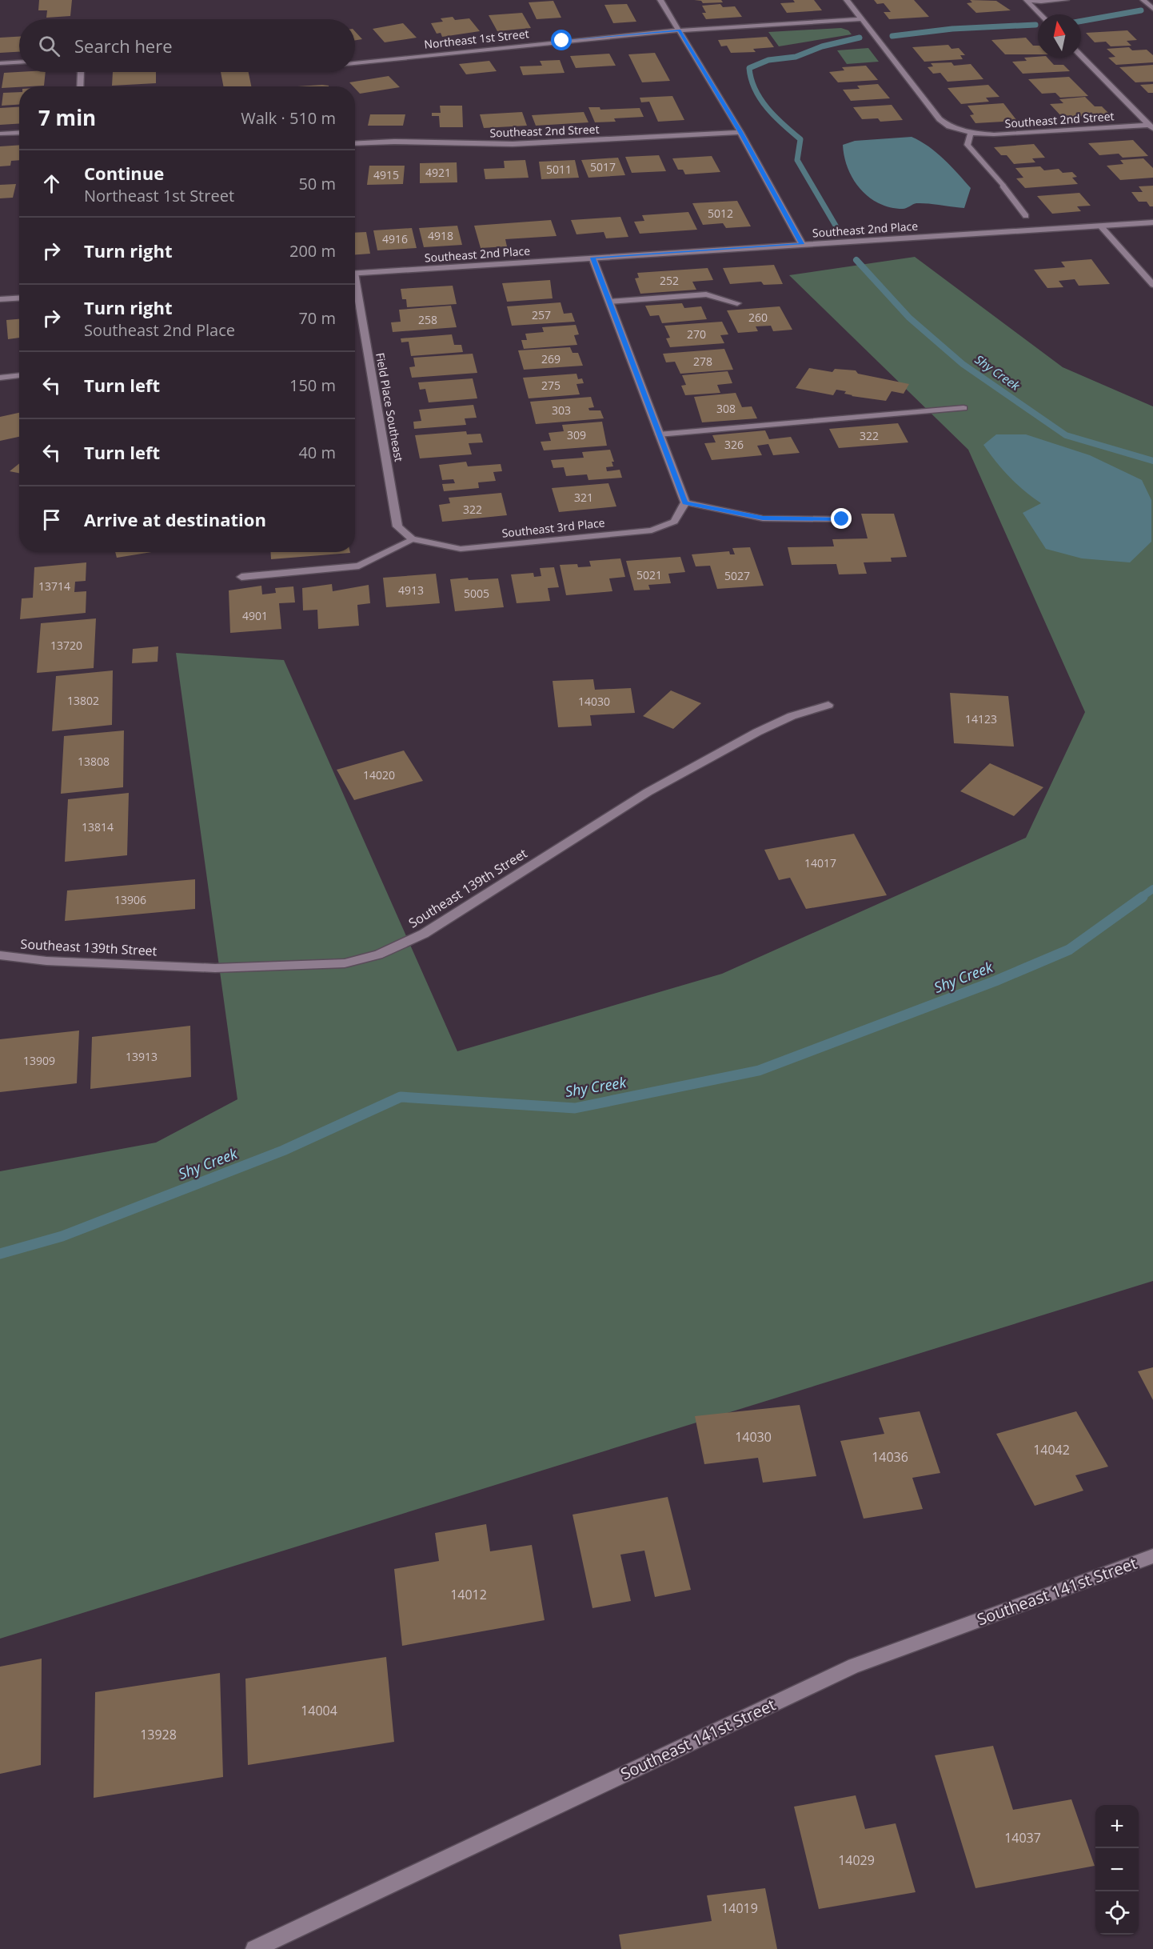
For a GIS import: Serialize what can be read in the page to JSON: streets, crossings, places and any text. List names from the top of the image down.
{
  "streets": {
    "street": [
      "Northeast 1st Street",
      "Southeast 2nd Street",
      "Southeast 2nd Place",
      "Field Place Southeast",
      "Southeast 3rd Place",
      "Southeast 139th Street",
      "Southeast 141st Street"
    ]
  },
  "crossings": [
    ["Northeast 1st Street", "Southeast 2nd Street"],
    ["Field Place Southeast", "Southeast 3rd Place"]
  ],
  "water": ["Shy Creek"],
  "house_numbers": [
    "5017",
    "5011",
    "4921",
    "4915",
    "5012",
    "4918",
    "4916",
    "252",
    "257",
    "260",
    "258",
    "270",
    "269",
    "278",
    "275",
    "308",
    "303",
    "309",
    "322",
    "326",
    "321",
    "322",
    "5021",
    "5027",
    "13714",
    "4913",
    "5005",
    "4901",
    "13720",
    "13802",
    "14030",
    "14123",
    "13808",
    "14020",
    "13814",
    "14017",
    "13906",
    "13913",
    "13909",
    "14030",
    "14042",
    "14036",
    "14012",
    "14004",
    "13928",
    "14037",
    "14029",
    "14019"
  ],
  "north": "top",
  "page": {
    "search": "Search here",
    "heading": ["7 min", "Walk · 510 m"],
    "list": [
      ["Continue", "Northeast 1st Street", "50 m"],
      ["Turn right", "200 m"],
      ["Turn right", "Southeast 2nd Place", "70 m"],
      ["Turn left", "150 m"],
      ["Turn left", "40 m"],
      "Arrive at destination"
    ],
    "map_buttons": ["+", "−"]
  }
}
